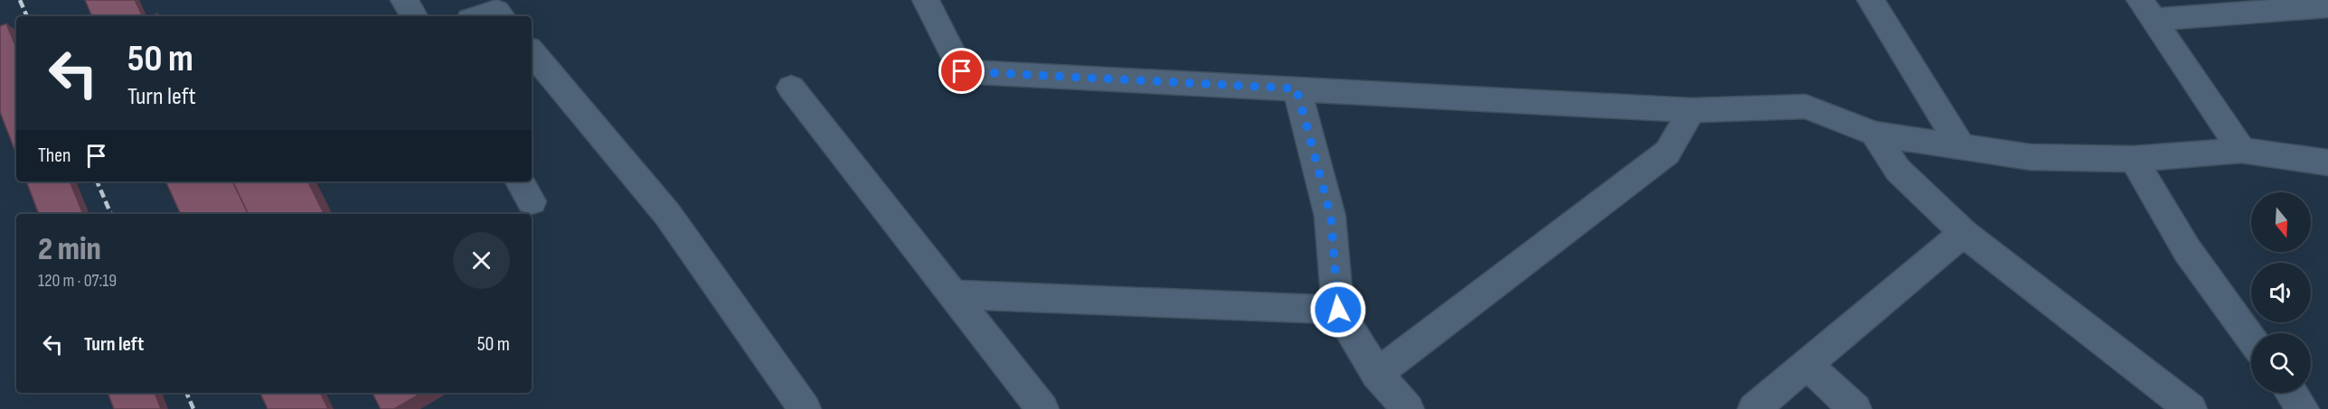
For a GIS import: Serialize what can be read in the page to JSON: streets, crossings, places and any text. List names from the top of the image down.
{
  "north": "bottom",
  "page": {
    "turn": ["50 m", "Turn left"],
    "then": "Then",
    "heading": ["2 min", "120 m · 07:19"],
    "list": [
      {
        "name": "Turn left",
        "value": "50 m"
      }
    ]
  }
}
